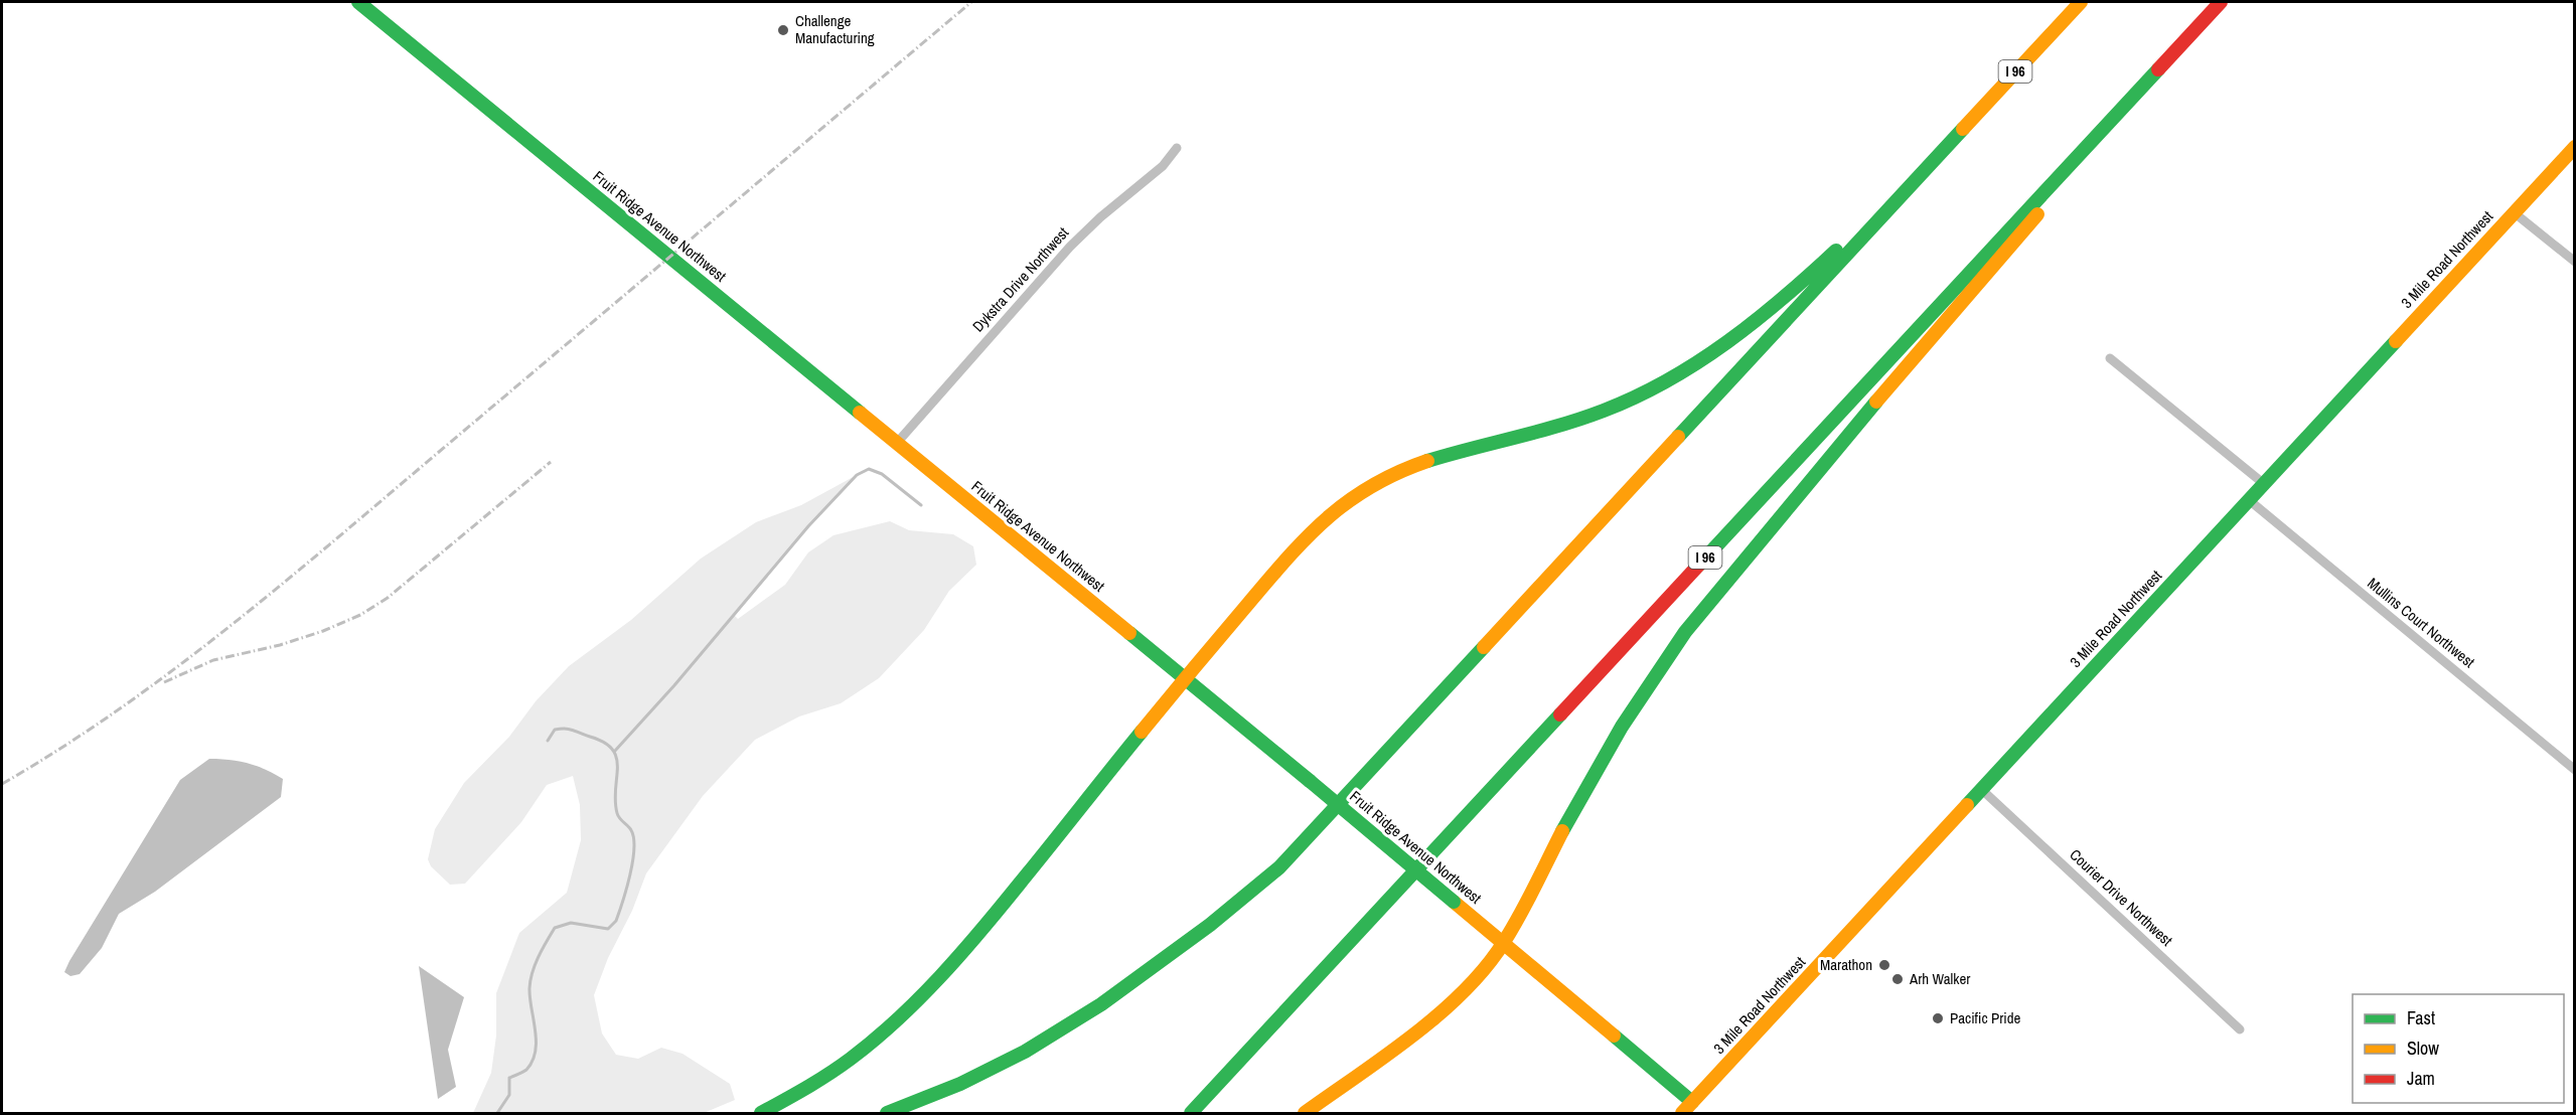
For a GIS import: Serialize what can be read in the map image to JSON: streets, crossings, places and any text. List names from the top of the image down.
{
  "streets": {
    "main road": ["I 96", "Fruit Ridge Avenue Northwest", "3 Mile Road Northwest"],
    "street": ["Dykstra Drive Northwest", "Mullins Court Northwest", "Courier Drive Northwest"]
  },
  "crossings": [
    ["Fruit Ridge Avenue Northwest", "3 Mile Road Northwest"],
    ["Fruit Ridge Avenue Northwest", "Dykstra Drive Northwest"],
    ["3 Mile Road Northwest", "Mullins Court Northwest"],
    ["3 Mile Road Northwest", "Courier Drive Northwest"]
  ],
  "places": [
    "Challenge Manufacturing",
    "Marathon",
    "Arh Walker",
    "Pacific Pride"
  ],
  "legend": ["Fast", "Slow", "Jam"]
}
